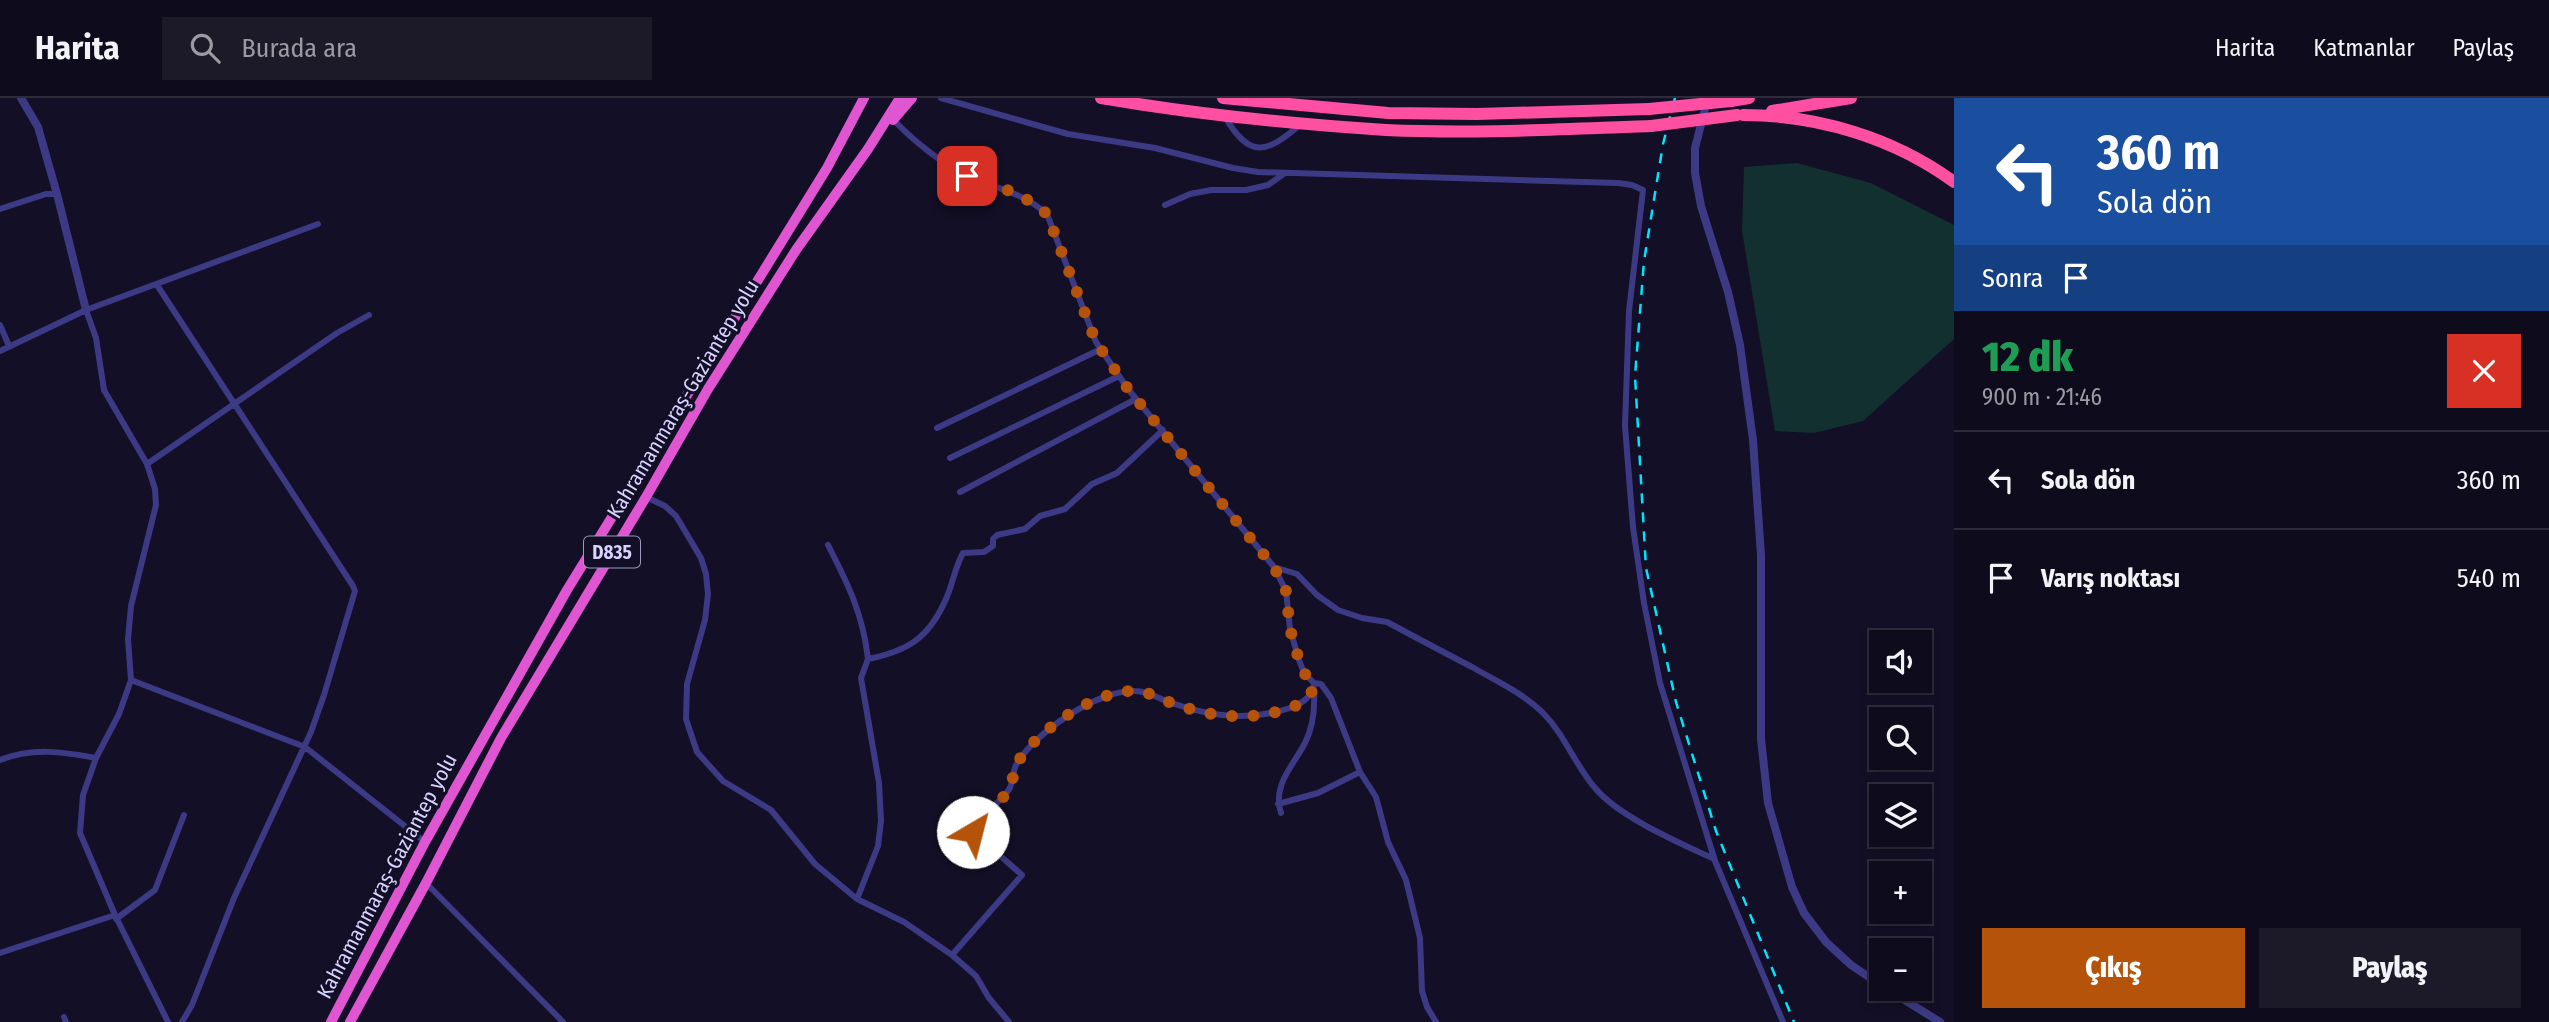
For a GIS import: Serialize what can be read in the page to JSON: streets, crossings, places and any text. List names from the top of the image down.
{
  "streets": {
    "highway": ["Kahramanmaraş-Gaziantep yolu", "D835"]
  },
  "page": {
    "header": "Harita",
    "search": "Burada ara",
    "nav": ["Harita", "Katmanlar", "Paylaş"],
    "turn": ["360 m", "Sola dön"],
    "then": "Sonra",
    "heading": ["12 dk", "900 m · 21:46"],
    "list": [
      {
        "name": "Sola dön",
        "value": "360 m"
      },
      {
        "name": "Varış noktası",
        "value": "540 m"
      }
    ],
    "map_buttons": ["+", "−"],
    "buttons": ["Çıkış", "Paylaş"]
  }
}
